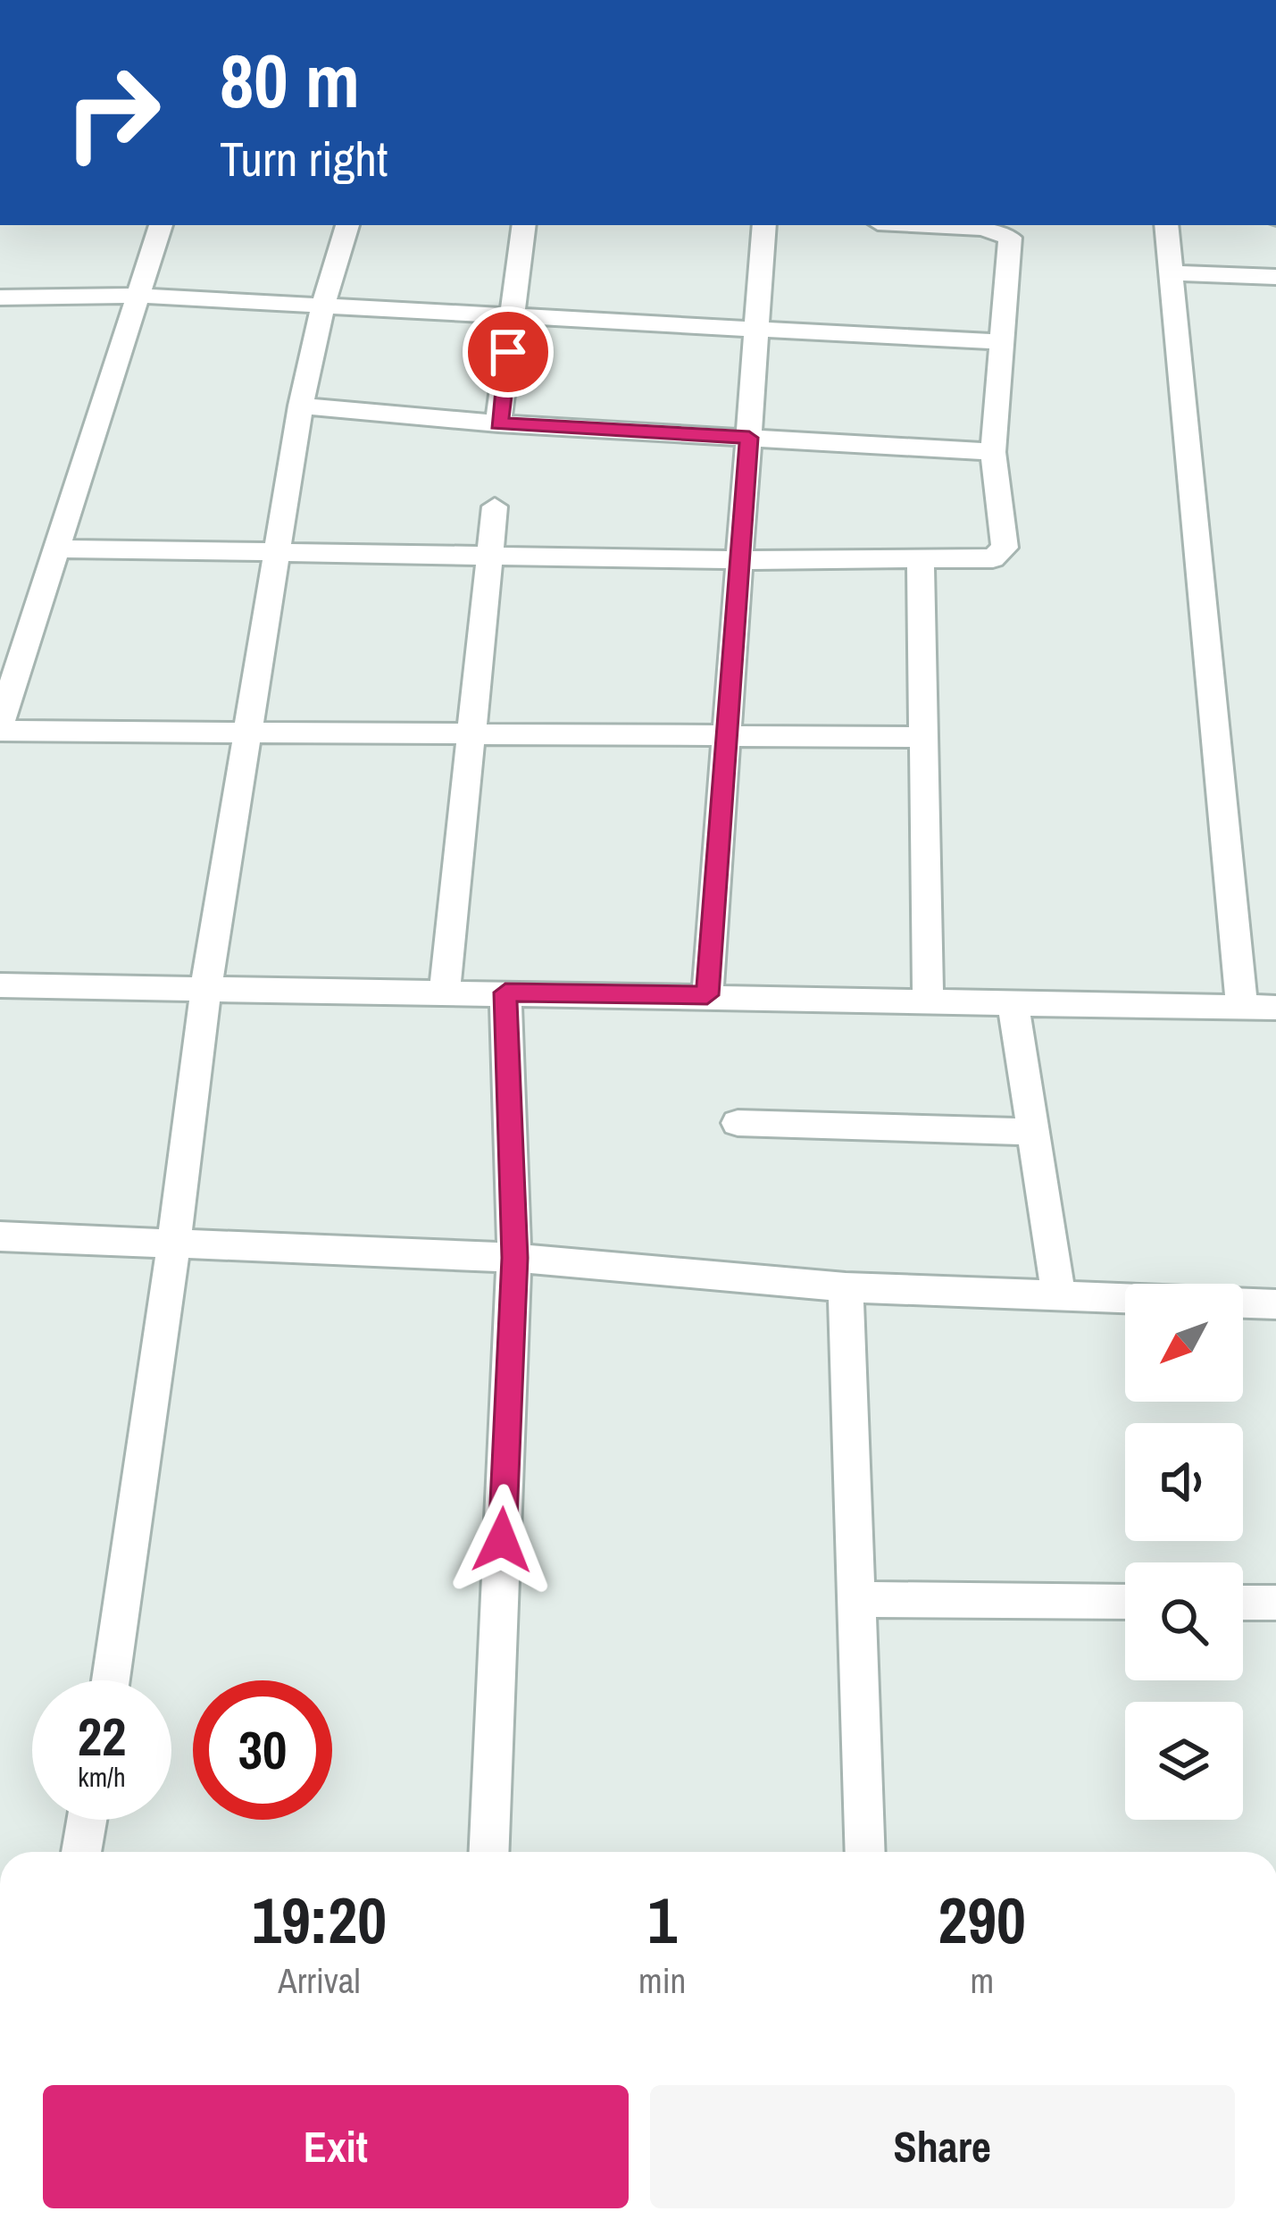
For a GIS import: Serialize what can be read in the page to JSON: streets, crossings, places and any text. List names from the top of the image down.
{
  "north": "bottom left",
  "page": {
    "turn": ["80 m", "Turn right"],
    "speed": "22 km/h",
    "limit": "30",
    "eta": [
      "19:20",
      "Arrival",
      "1",
      "min",
      "290",
      "m"
    ],
    "buttons": ["Exit", "Share"]
  }
}
